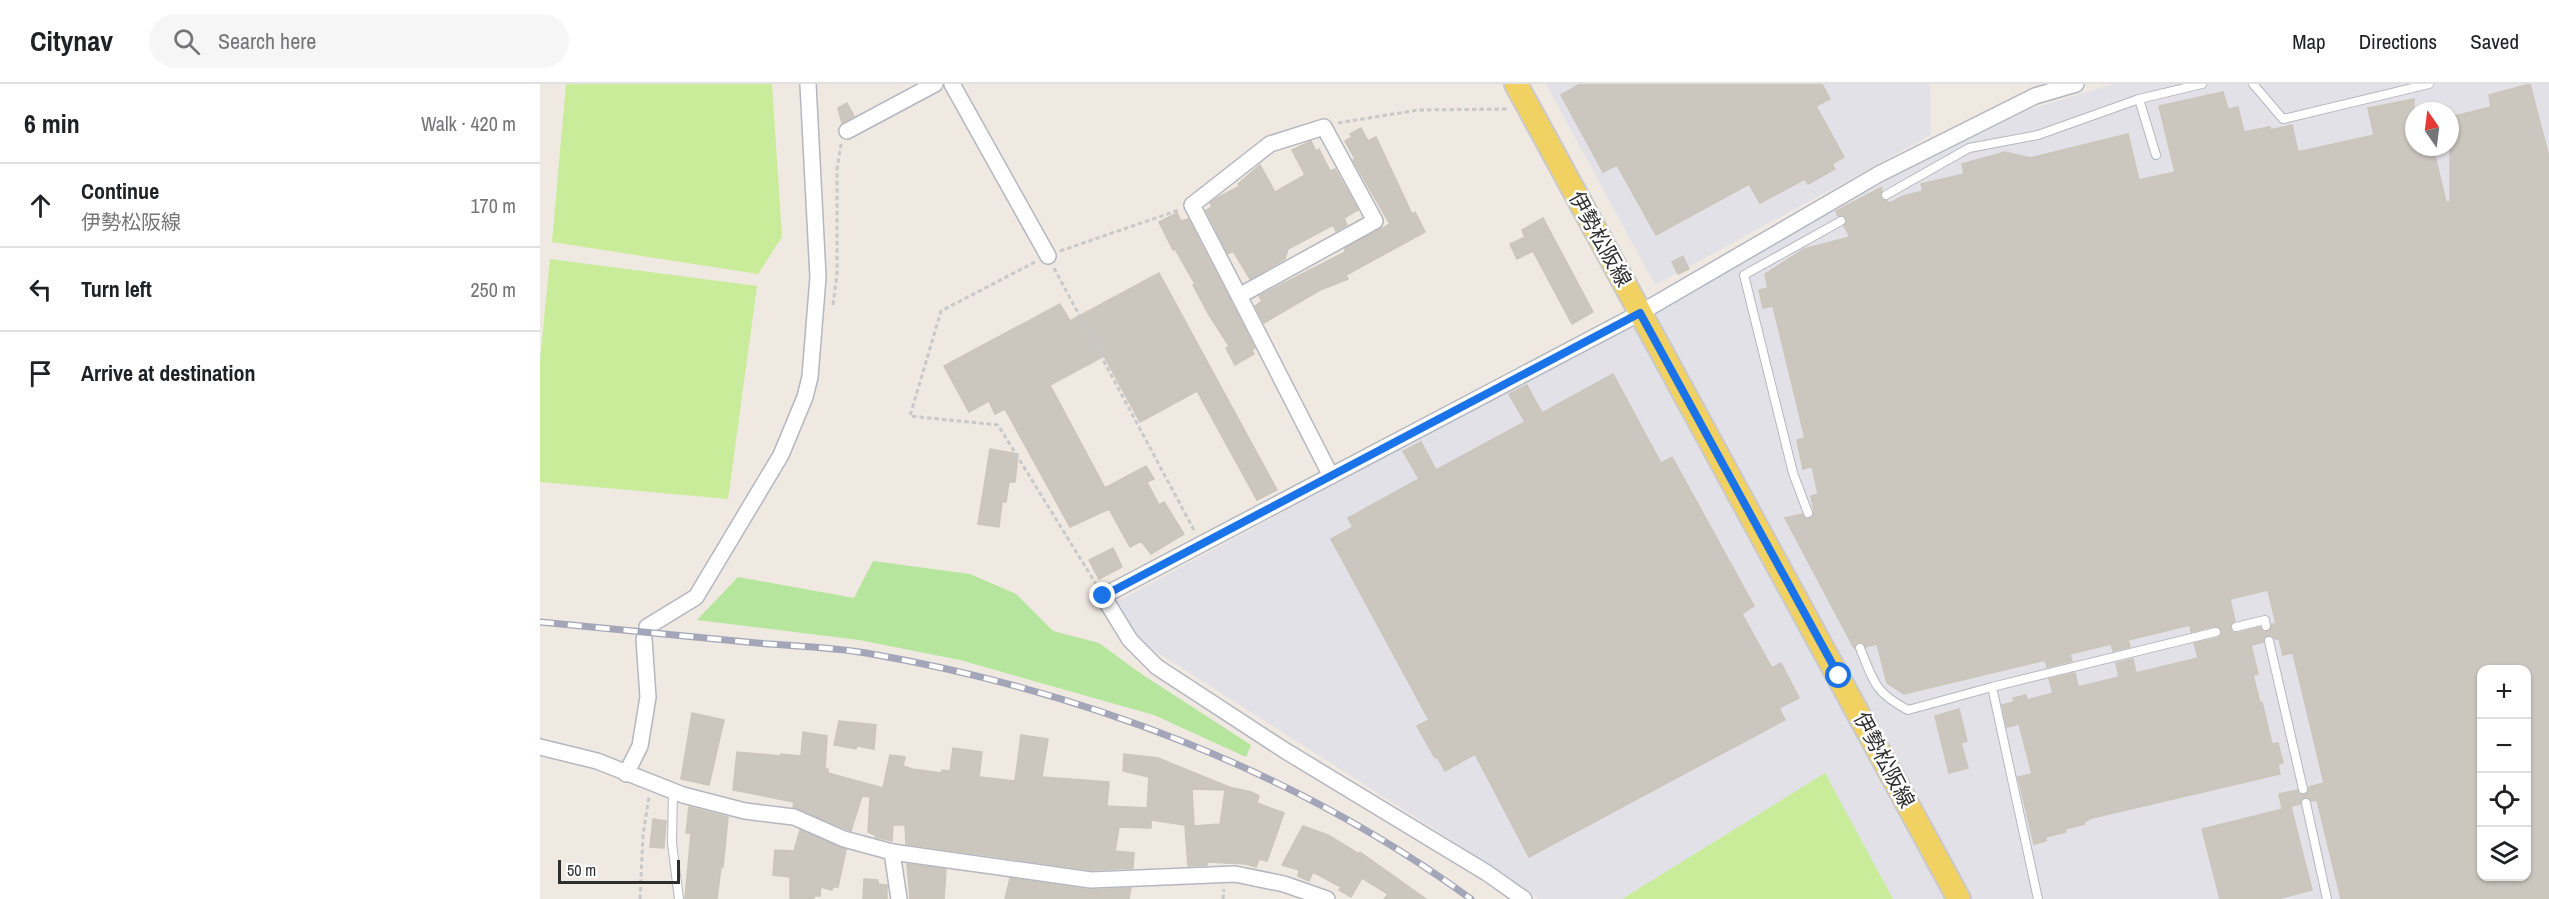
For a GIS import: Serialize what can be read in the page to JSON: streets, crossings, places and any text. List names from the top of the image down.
{
  "streets": {
    "main road": ["伊勢松阪線"]
  },
  "scale_bar": "50 m",
  "north": "top",
  "page": {
    "header": "Citynav",
    "search": "Search here",
    "nav": ["Map", "Directions", "Saved"],
    "heading": ["6 min", "Walk · 420 m"],
    "list": [
      ["Continue", "伊勢松阪線", "170 m"],
      ["Turn left", "250 m"],
      "Arrive at destination"
    ],
    "map_buttons": ["+", "−"],
    "scale": "50 m"
  }
}
